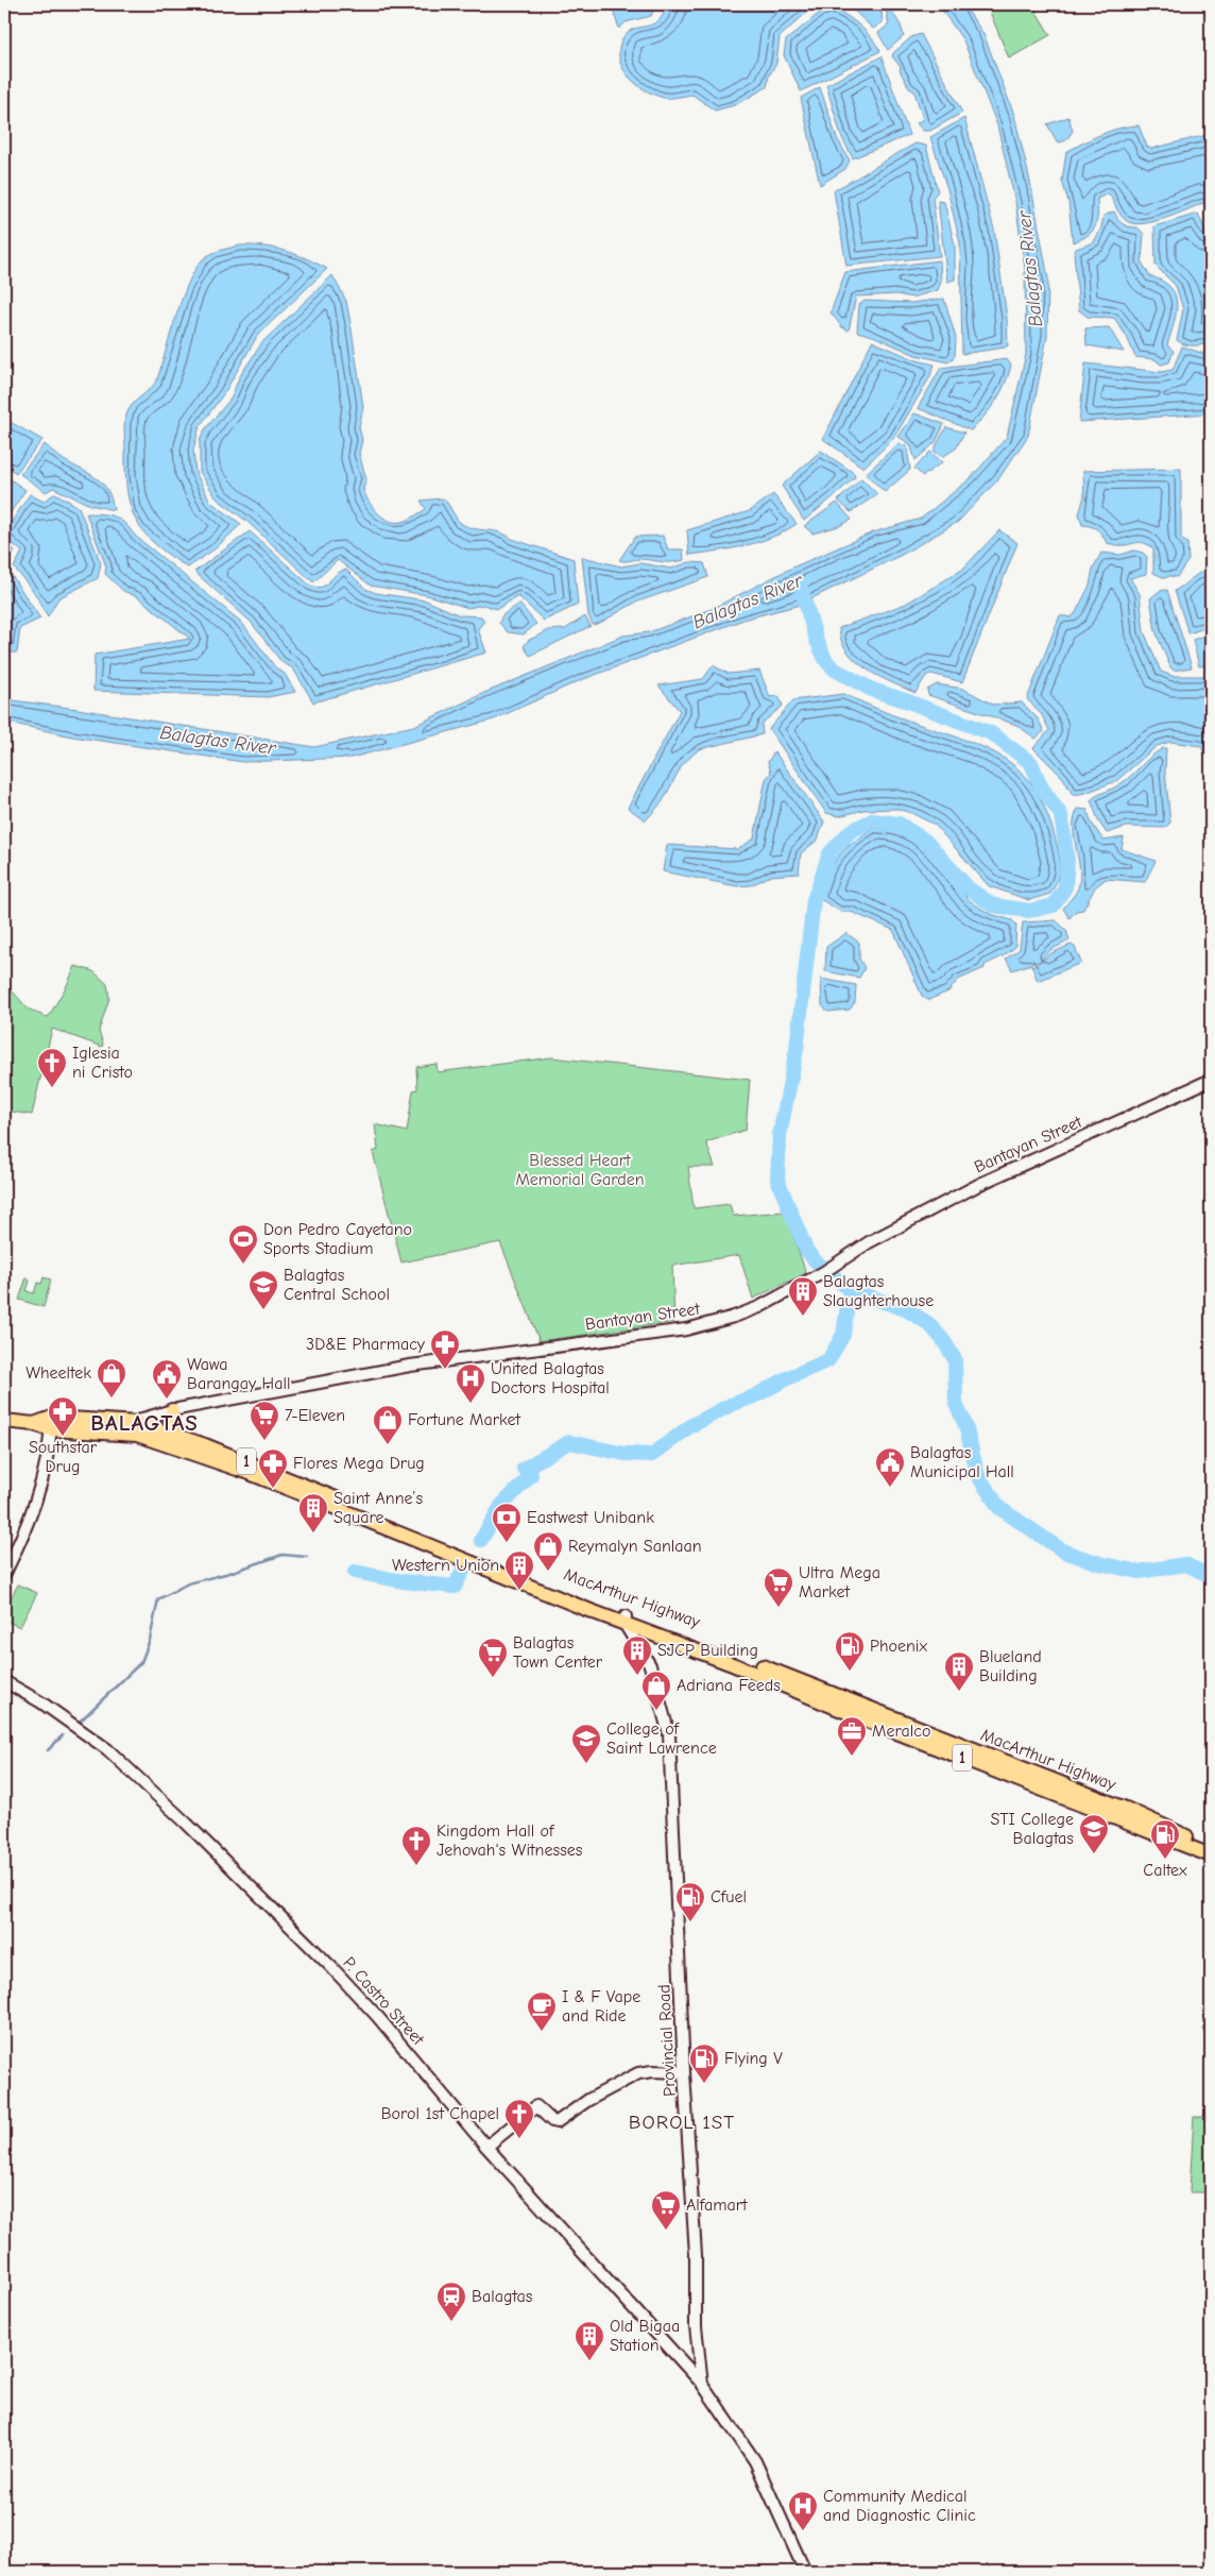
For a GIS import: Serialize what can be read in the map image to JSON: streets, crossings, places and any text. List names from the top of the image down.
{
  "streets": {
    "highway": ["1", "MacArthur Highway"],
    "main road": ["Bantayan Street", "P. Castro Street", "Provincial Road"]
  },
  "crossings": [
    ["Bantayan Street", "MacArthur Highway"],
    ["MacArthur Highway", "Provincial Road"],
    ["P. Castro Street", "Provincial Road"]
  ],
  "districts": ["BALAGTAS", "BOROL 1ST"],
  "water": ["Balagtas River"],
  "parks": ["Blessed Heart Memorial Garden"],
  "places": {
    "church": ["Iglesia ni Cristo", "Kingdom Hall of Jehovah's Witnesses", "Borol 1st Chapel"],
    "sports": ["Don Pedro Cayetano Sports Stadium"],
    "school or university": ["Balagtas Central School", "College of Saint Lawrence", "STI College Balagtas"],
    "building": [
      "Balagtas Slaughterhouse",
      "Saint Anne’s Square",
      "Western Union",
      "SJCP Building",
      "Blueland Building",
      "Old Bigaa Station"
    ],
    "pharmacy": ["3D&E Pharmacy", "Southstar Drug", "Flores Mega Drug"],
    "shop": [
      "Wheeltek",
      "Fortune Market",
      "Reymalyn Sanlaan",
      "Adriana Feeds"
    ],
    "public building": ["Wawa Barangay Hall", "Balagtas Municipal Hall"],
    "hospital": ["United Balagtas Doctors Hospital", "Community Medical and Diagnostic Clinic"],
    "supermarket": [
      "7-Eleven",
      "Ultra Mega Market",
      "Balagtas Town Center",
      "Alfamart"
    ],
    "bank": ["Eastwest Unibank"],
    "fuel station": [
      "Phoenix",
      "Caltex",
      "Cfuel",
      "Flying V"
    ],
    "office": ["Meralco"],
    "cafe": ["I & F Vape and Ride"],
    "station": ["Balagtas"]
  }
}
